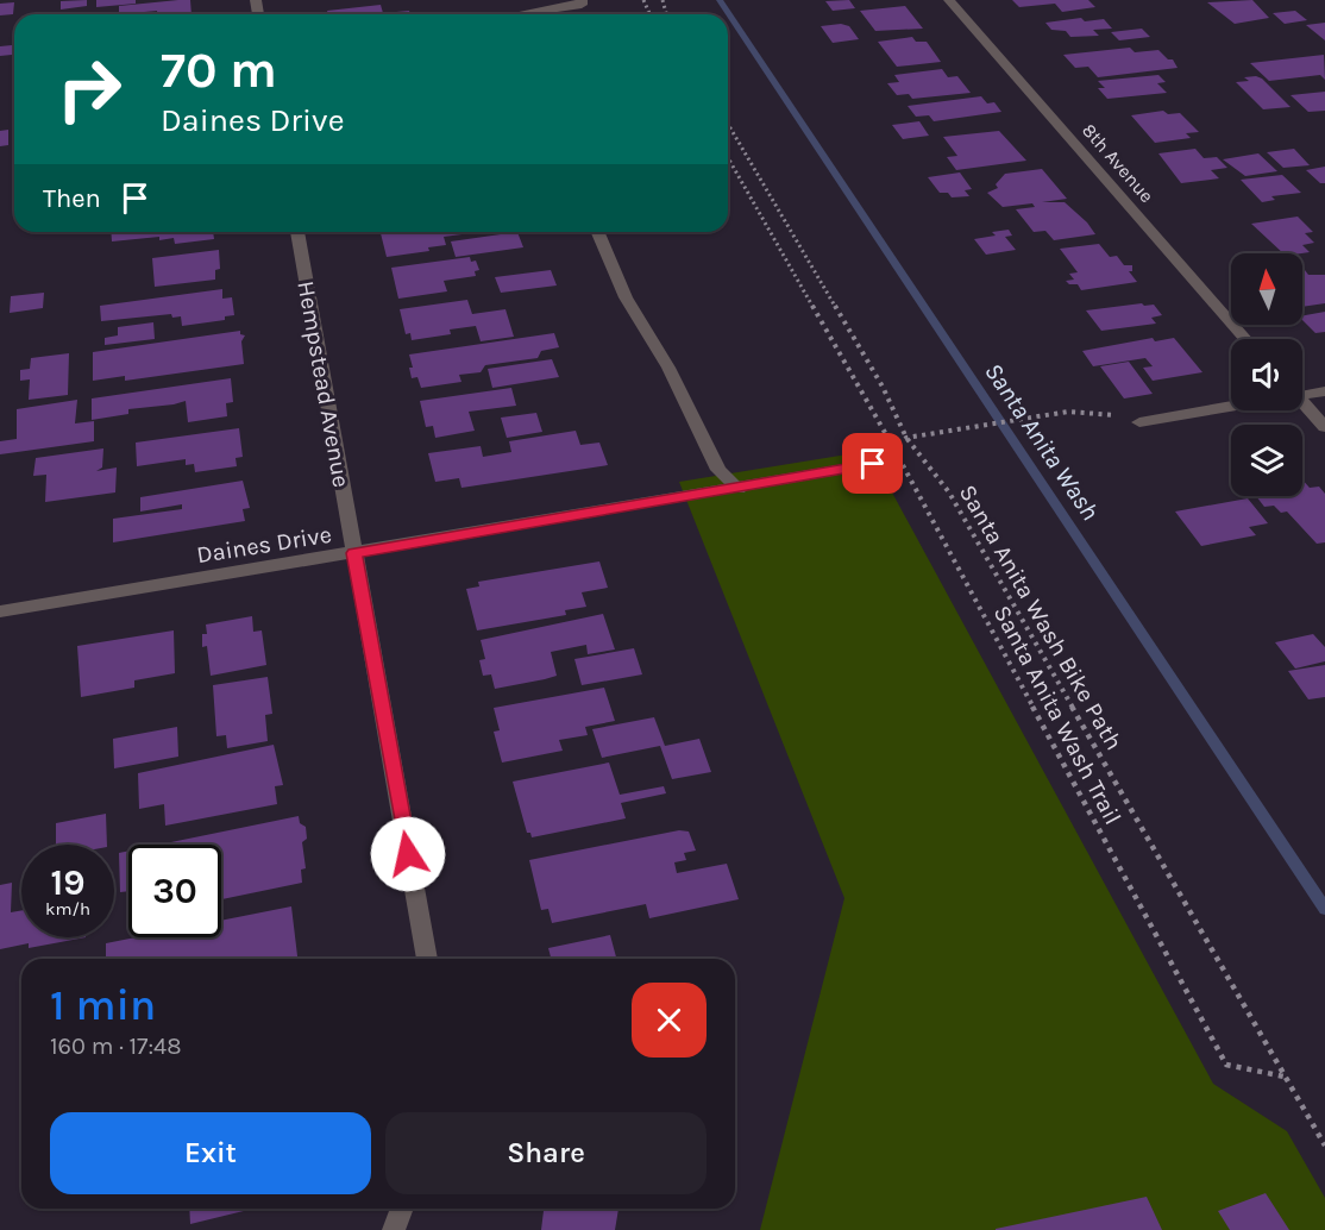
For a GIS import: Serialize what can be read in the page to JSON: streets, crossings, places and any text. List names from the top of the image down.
{
  "streets": {
    "street": ["8th Avenue", "Hempstead Avenue", "Daines Drive"],
    "path": ["Santa Anita Wash Bike Path", "Santa Anita Wash Trail"]
  },
  "crossings": [
    ["Hempstead Avenue", "Daines Drive"],
    ["Santa Anita Wash Bike Path", "Santa Anita Wash Trail"]
  ],
  "water": ["Santa Anita Wash"],
  "north": "top",
  "page": {
    "turn": ["70 m", "Daines Drive"],
    "then": "Then",
    "speed": "19 km/h",
    "limit": "30",
    "heading": ["1 min", "160 m · 17:48"],
    "buttons": ["Exit", "Share"]
  }
}
